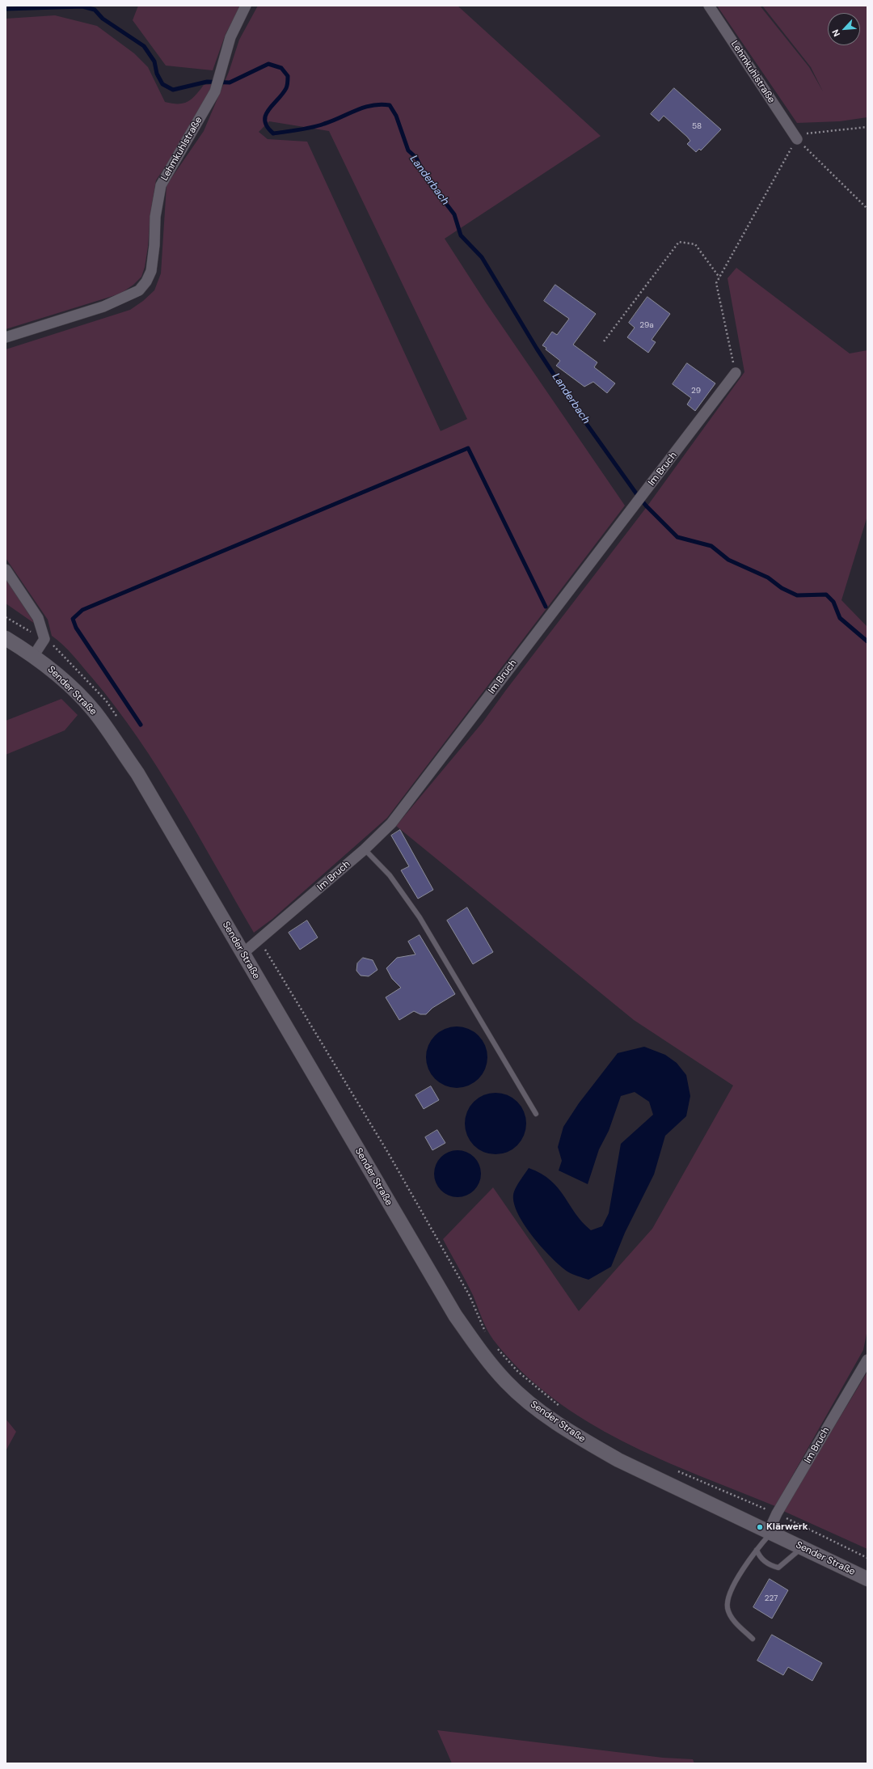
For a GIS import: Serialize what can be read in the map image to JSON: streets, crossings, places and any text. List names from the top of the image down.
{
  "streets": {
    "main road": ["Sender Straße"],
    "street": ["Lehmkuhlstraße", "Im Bruch"]
  },
  "crossings": [
    ["Im Bruch", "Sender Straße"]
  ],
  "water": ["Landerbach"],
  "places": ["Klärwerk"],
  "house_numbers": [
    "58",
    "29a",
    "29",
    "227"
  ],
  "north": "bottom left"
}
